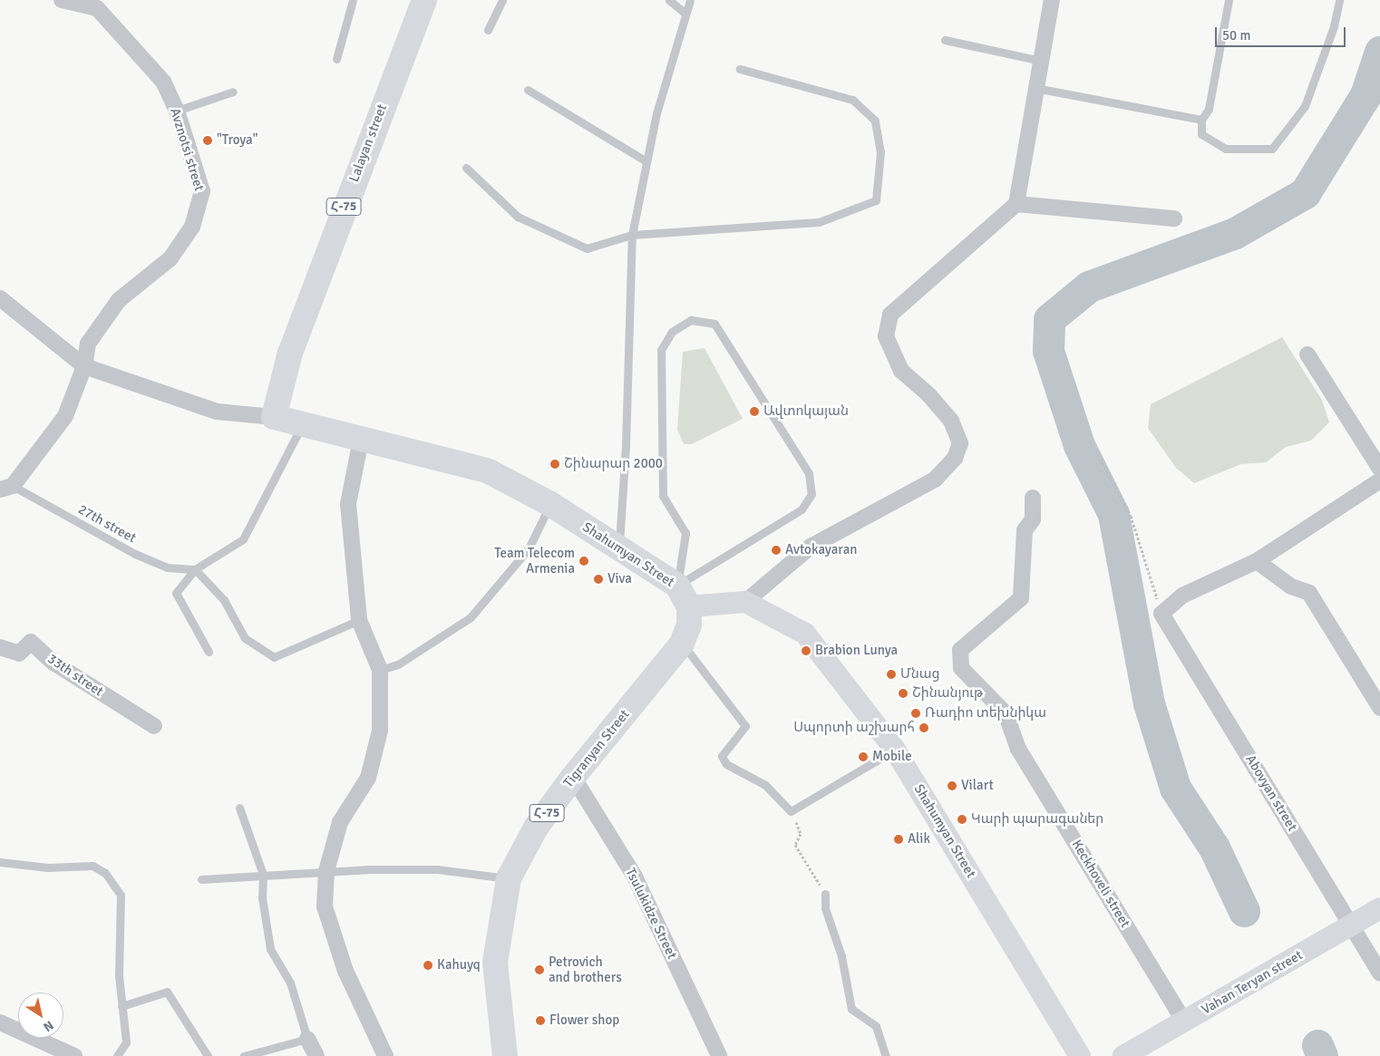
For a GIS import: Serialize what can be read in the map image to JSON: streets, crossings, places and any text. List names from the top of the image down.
{
  "streets": {
    "highway": [
      "Lalayan street",
      "Հ-75",
      "Shahumyan Street",
      "Tigranyan Street"
    ],
    "street": [
      "Avznotsi street",
      "33th street",
      "Abovyan street",
      "Keckhoveli street",
      "Tsulukidze Street",
      "Vahan Teryan street"
    ],
    "lane": ["27th street"]
  },
  "crossings": [
    ["Lalayan street", "Shahumyan Street"],
    ["Avznotsi street", "27th street"],
    ["Shahumyan Street", "Tigranyan Street"],
    ["Tigranyan Street", "Tsulukidze Street"],
    ["Abovyan street", "Vahan Teryan street"],
    ["Keckhoveli street", "Vahan Teryan street"]
  ],
  "places": [
    "\"Troya\"",
    "Ավտոկայան",
    "Շինարար 2000",
    "Avtokayaran",
    "Team Telecom Armenia",
    "Viva",
    "Brabion Lunya",
    "Մնաց",
    "Շինանյութ",
    "Ռադիո տեխնիկա",
    "Սպորտի աշխարհ",
    "Mobile",
    "Vilart",
    "Կարի պարագաներ",
    "Alik",
    "Kahuyq",
    "Petrovich and brothers",
    "Flower shop"
  ],
  "scale_bar": "50 m",
  "north": "bottom right"
}
